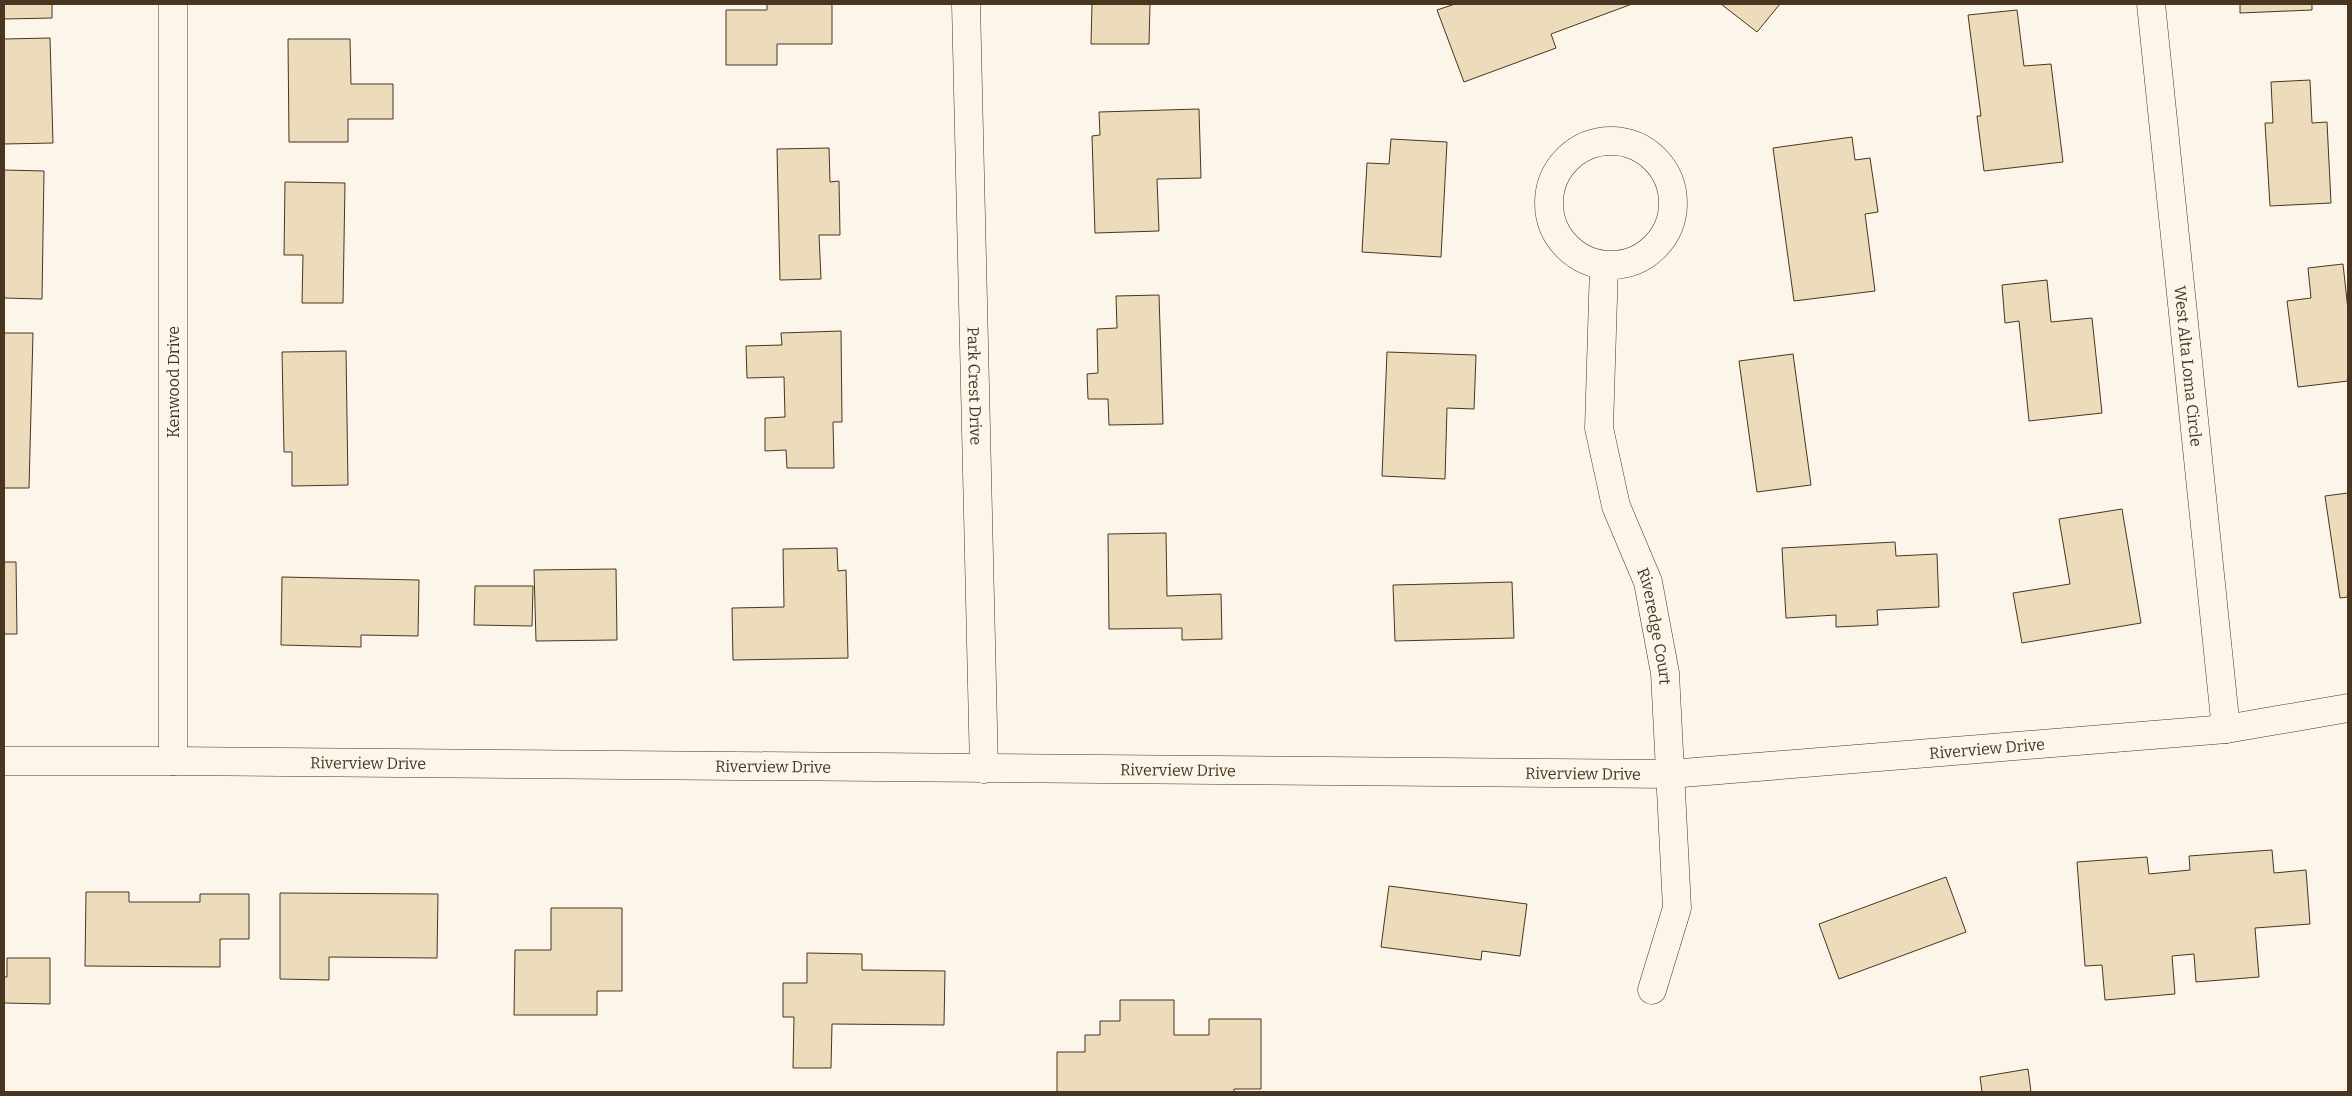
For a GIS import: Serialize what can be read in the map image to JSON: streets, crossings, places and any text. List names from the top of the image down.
{
  "streets": {
    "street": [
      "West Alta Loma Circle",
      "Kenwood Drive",
      "Park Crest Drive",
      "Riveredge Court",
      "Riverview Drive"
    ]
  },
  "crossings": [
    ["West Alta Loma Circle", "Riverview Drive"],
    ["Kenwood Drive", "Riverview Drive"],
    ["Park Crest Drive", "Riverview Drive"],
    ["Riveredge Court", "Riverview Drive"]
  ]
}
